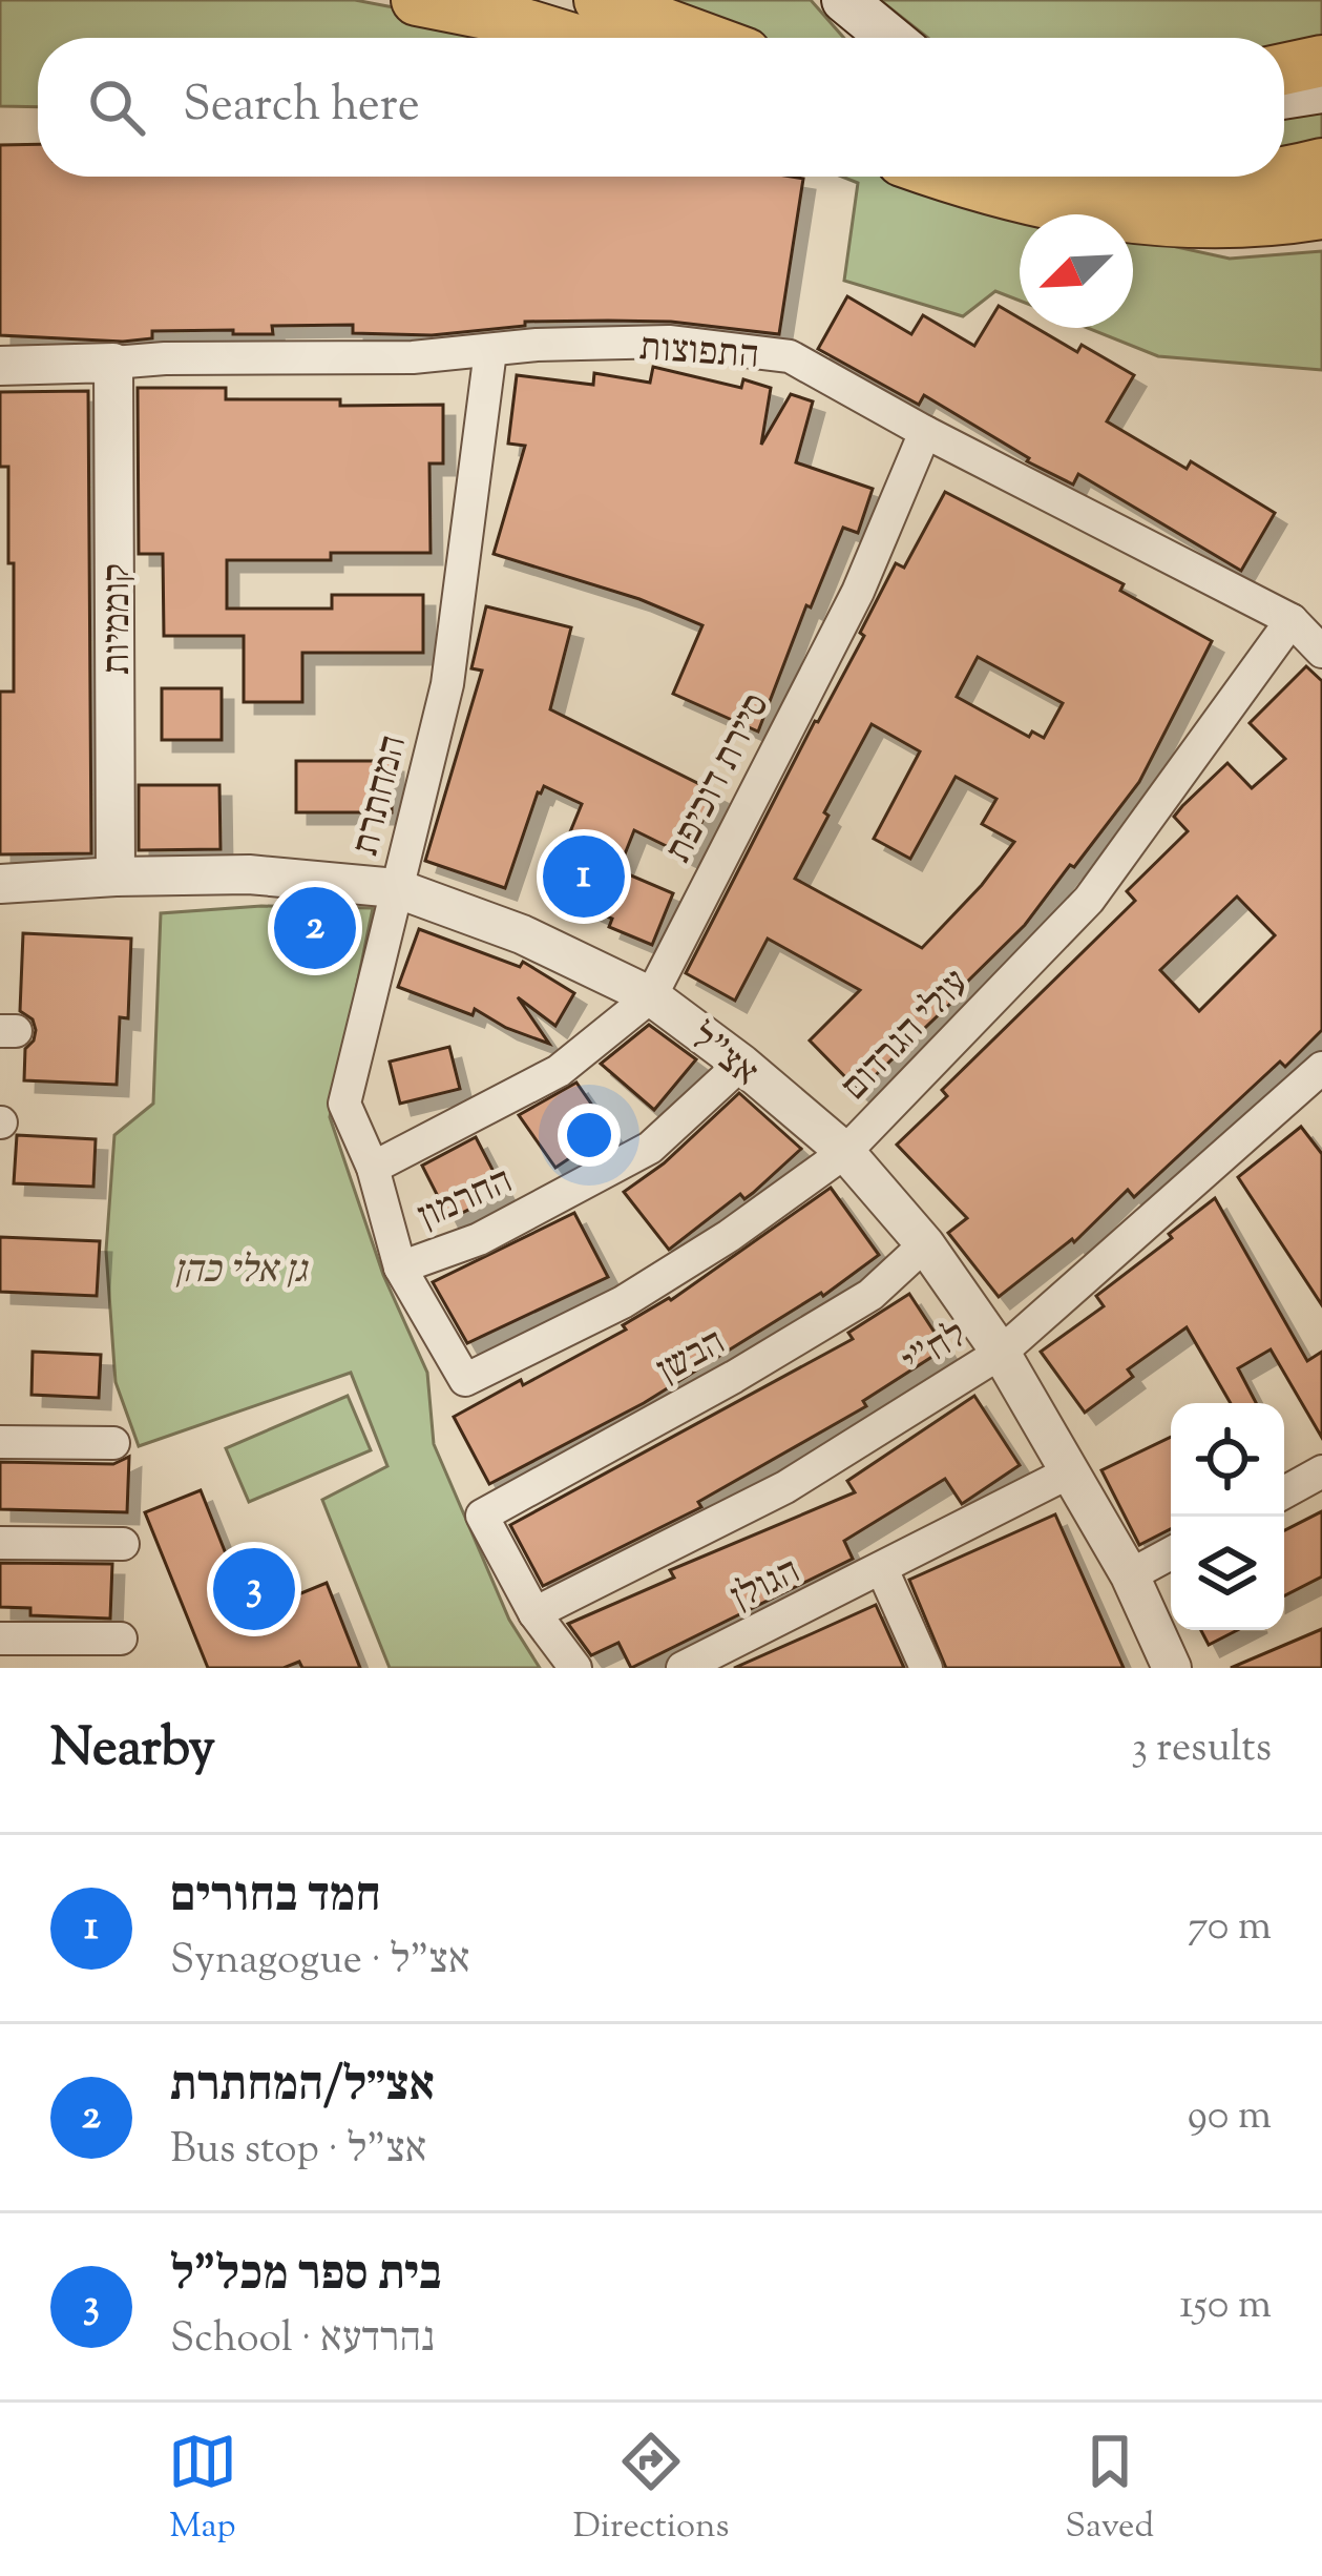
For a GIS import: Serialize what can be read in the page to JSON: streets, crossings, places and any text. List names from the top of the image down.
{
  "streets": {
    "street": [
      "התפוצות",
      "קוממיות",
      "סיירת דוכיפת",
      "המחתרת",
      "עולי הגרדום",
      "אצ\"ל",
      "החרמון",
      "לח\"י",
      "הבשן",
      "הגולן"
    ]
  },
  "crossings": [
    ["התפוצות", "קוממיות"],
    ["התפוצות", "סיירת דוכיפת"],
    ["התפוצות", "המחתרת"],
    ["התפוצות", "עולי הגרדום"],
    ["קוממיות", "אצ\"ל"],
    ["סיירת דוכיפת", "המחתרת"],
    ["סיירת דוכיפת", "אצ\"ל"],
    ["המחתרת", "עולי הגרדום"],
    ["המחתרת", "אצ\"ל"],
    ["המחתרת", "החרמון"],
    ["עולי הגרדום", "אצ\"ל"],
    ["אצ\"ל", "החרמון"],
    ["אצ\"ל", "לח\"י"],
    ["אצ\"ל", "הבשן"],
    ["אצ\"ל", "הגולן"],
    ["לח\"י", "הבשן"]
  ],
  "parks": ["גן אלי כהן"],
  "north": "bottom left",
  "page": {
    "search": "Search here",
    "pins": ["1", "2", "3"],
    "heading": ["Nearby", "3 results"],
    "list": [
      {
        "mark": "1",
        "name": "חמד בחורים",
        "note": "Synagogue · אצ\"ל",
        "value": "70 m"
      },
      {
        "mark": "2",
        "name": "אצ״ל/המחתרת",
        "note": "Bus stop · אצ\"ל",
        "value": "90 m"
      },
      {
        "mark": "3",
        "name": "בית ספר מכל\"ל",
        "note": "School · נהרדעא",
        "value": "150 m"
      }
    ],
    "nav": ["Map", "Directions", "Saved"]
  }
}
